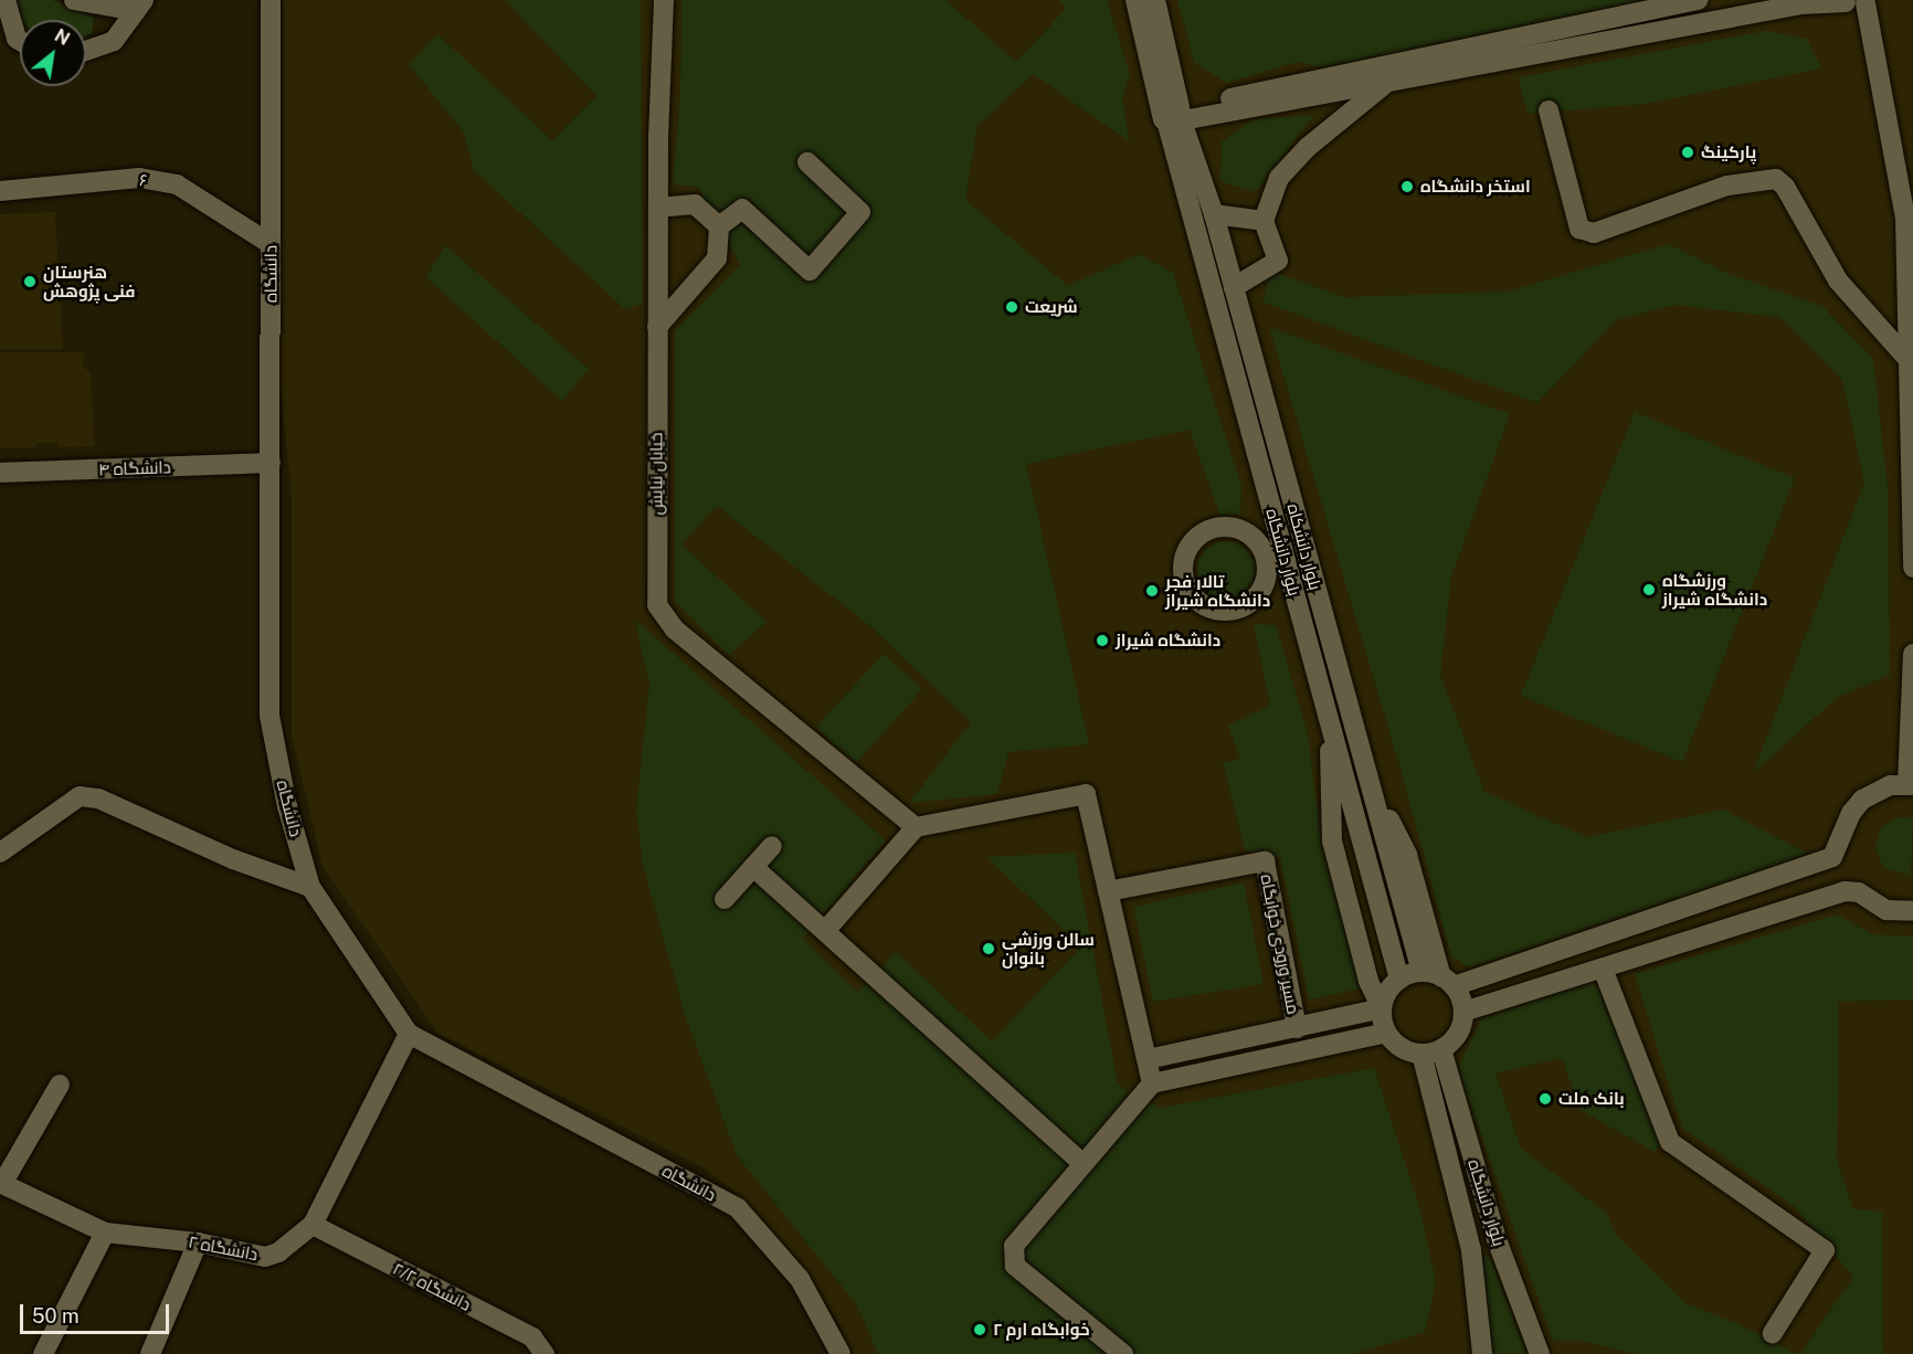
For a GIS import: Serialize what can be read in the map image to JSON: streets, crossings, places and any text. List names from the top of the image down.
{
  "streets": {
    "street": [
      "۶",
      "دانشگاه",
      "۴ دانشگاه",
      "خیابان نیایش",
      "بلوار دانشکاه",
      "بلوار دانشگاه",
      "مسیر ورودی خوابگاه",
      "۲ دانشگاه",
      "۲/۲ دانشگاه"
    ]
  },
  "crossings": [
    ["۶", "دانشگاه"],
    ["دانشگاه", "۴ دانشگاه"],
    ["دانشگاه", "۲ دانشگاه"],
    ["بلوار دانشکاه", "بلوار دانشگاه"],
    ["۲ دانشگاه", "۲/۲ دانشگاه"]
  ],
  "places": [
    "پارکینگ",
    "استخر دانشگاه",
    "هنرستان فنی پژوهش",
    "شریعت",
    "ورزشگاه دانشگاه شیراز",
    "تالار فجر دانشگاه شیراز",
    "دانشگاه شیراز",
    "سالن ورزشی بانوان",
    "بانک ملت",
    "خوابگاه ارم ۲"
  ],
  "scale_bar": "50 m",
  "north": "top right"
}
